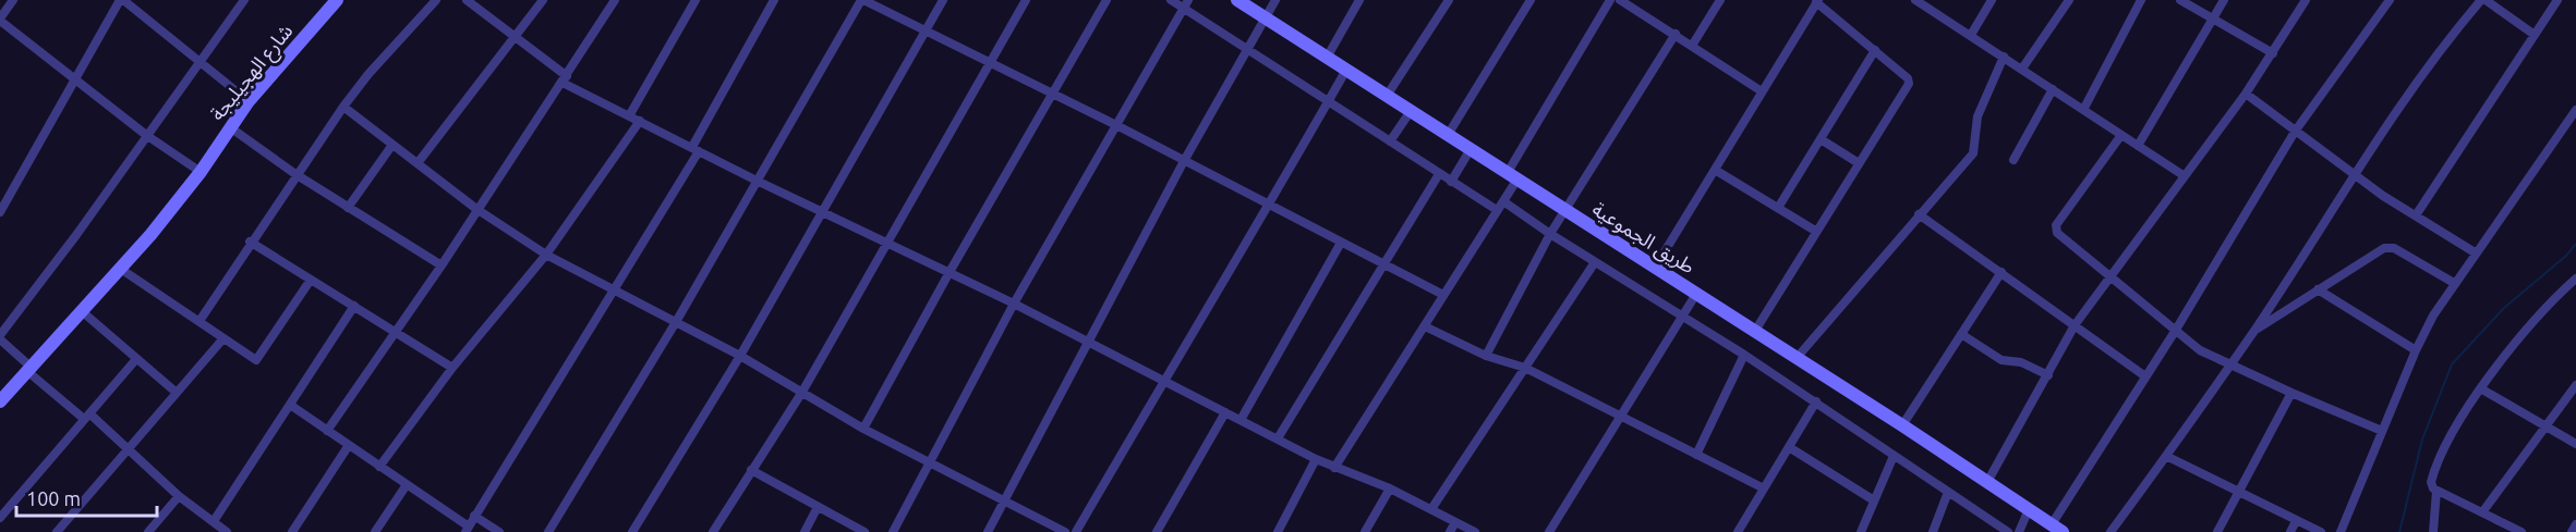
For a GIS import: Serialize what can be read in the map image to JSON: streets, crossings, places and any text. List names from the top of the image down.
{
  "streets": {
    "main road": ["شارع الهجيليجة", "طريق الجموعية"]
  },
  "scale_bar": "100 m"
}
